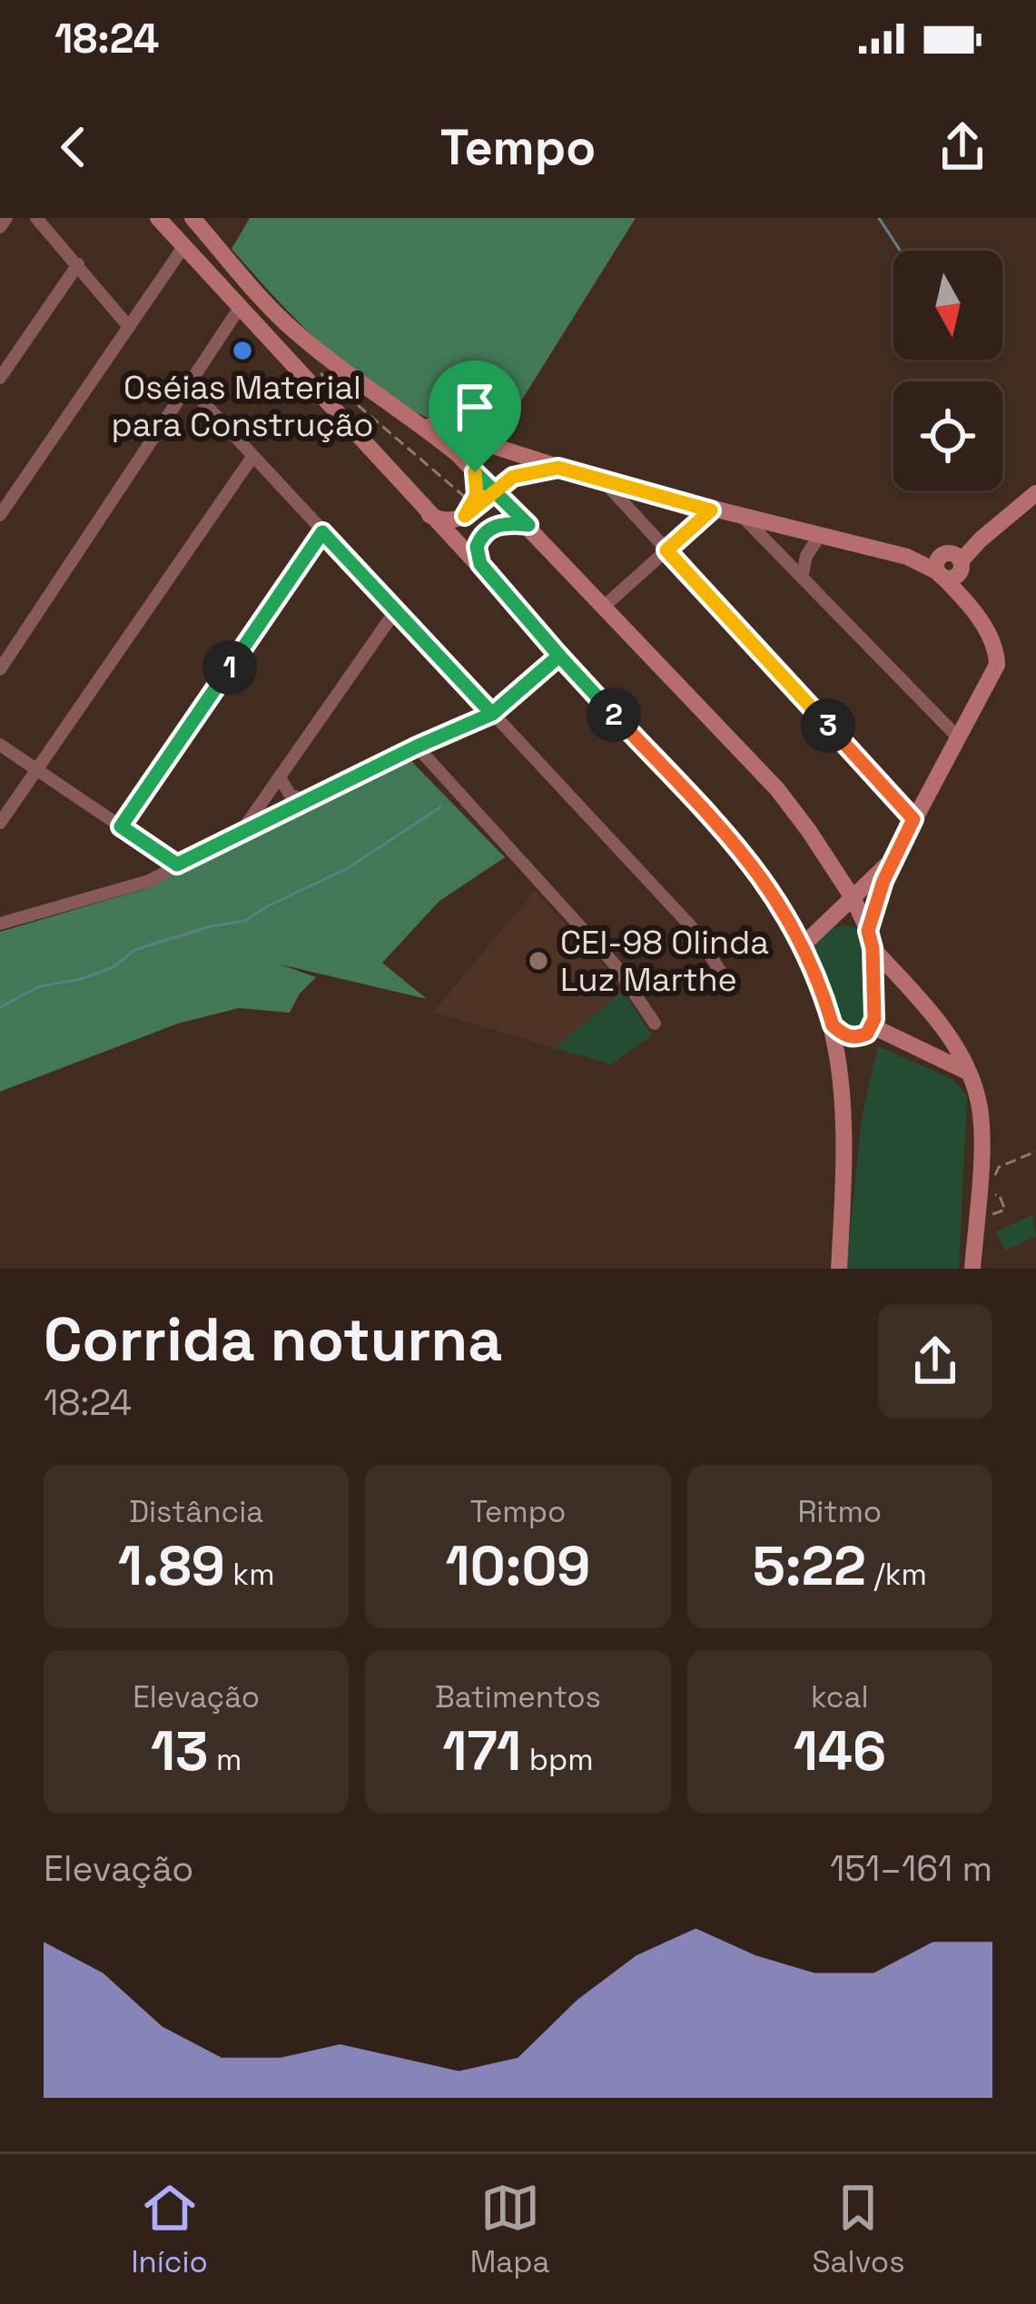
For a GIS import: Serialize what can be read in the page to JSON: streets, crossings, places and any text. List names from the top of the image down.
{
  "places": ["Oséias Material para Construção", "CEI-98 Olinda Luz Marthe"],
  "north": "bottom",
  "page": {
    "status": "18:24",
    "header": "Tempo",
    "pins": ["1", "2", "3"],
    "heading": ["Corrida noturna", "18:24"],
    "stats": [
      ["Distância", "1.89 km"],
      ["Tempo", "10:09"],
      ["Ritmo", "5:22 /km"],
      ["Elevação", "13 m"],
      ["Batimentos", "171 bpm"],
      ["kcal", "146"]
    ],
    "chart": ["Elevação", "151–161 m"],
    "tabs": ["Início", "Mapa", "Salvos"]
  }
}
